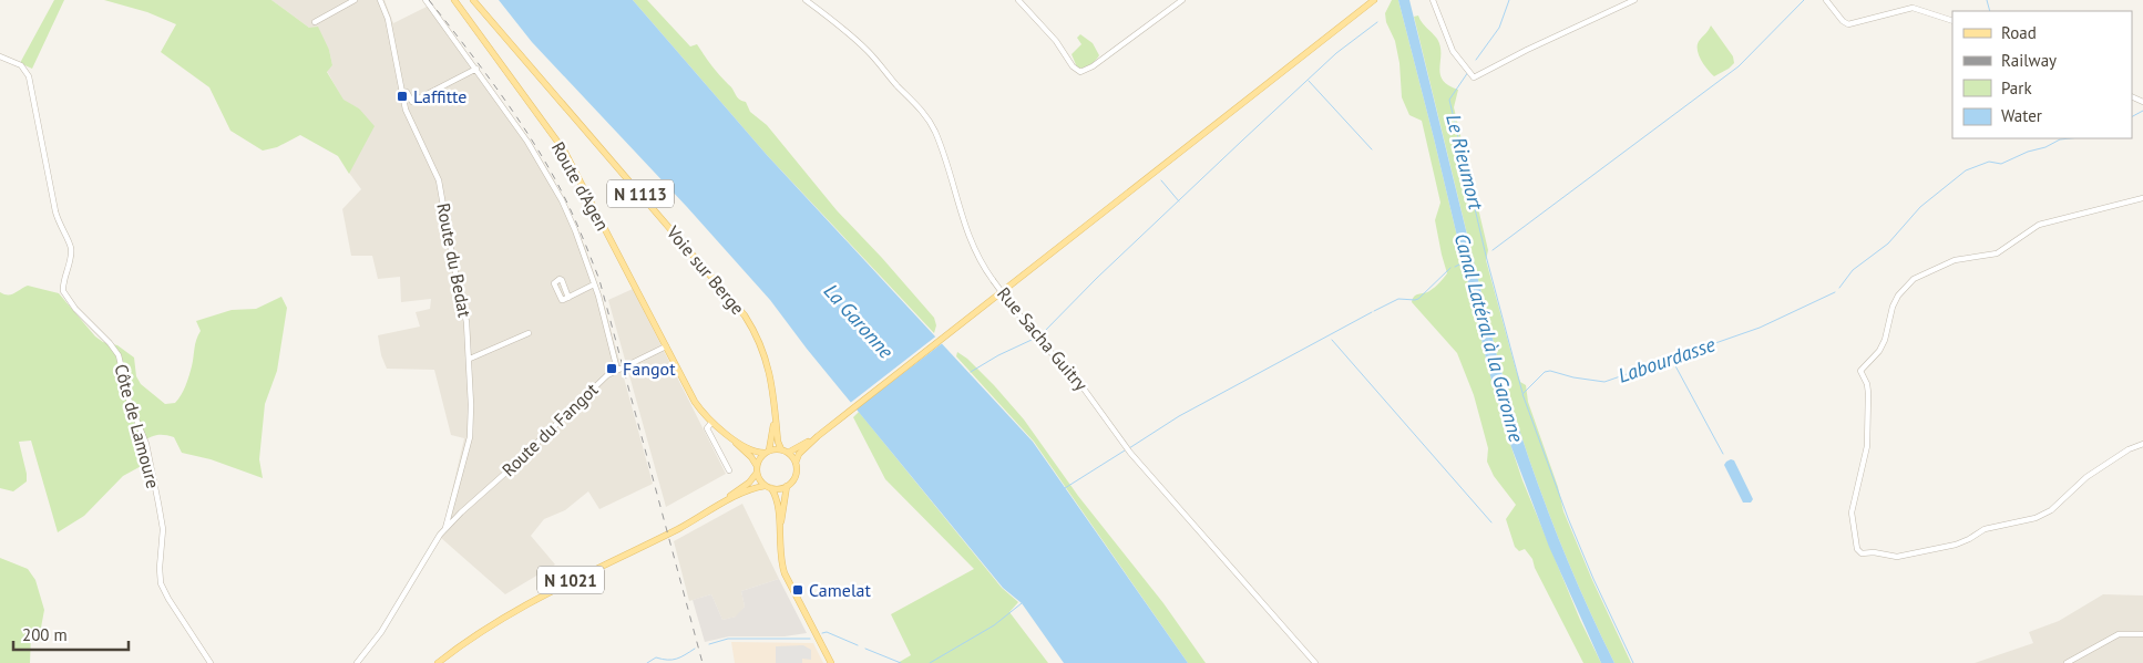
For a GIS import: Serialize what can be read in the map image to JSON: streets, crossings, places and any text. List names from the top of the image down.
{
  "streets": {
    "main road": [
      "Route d'Agen",
      "N 1113",
      "Voie sur Berge",
      "N 1021"
    ],
    "street": [
      "Route du Bedat",
      "Rue Sacha Guitry",
      "Côte de Lamoure",
      "Route du Fangot"
    ]
  },
  "crossings": [
    ["Route d'Agen", "N 1113"],
    ["Route d'Agen", "Route du Fangot"],
    ["Route d'Agen", "N 1021"],
    ["N 1113", "Voie sur Berge"],
    ["N 1113", "N 1021"],
    ["Route du Bedat", "Route du Fangot"]
  ],
  "water": [
    "Le Rieumort",
    "La Garonne",
    "Canal Latéral à la Garonne",
    "Labourdasse"
  ],
  "places": {
    "transit": ["Laffitte", "Fangot", "Camelat"]
  },
  "legend": [
    "Road",
    "Railway",
    "Park",
    "Water"
  ],
  "scale_bar": "200 m"
}
